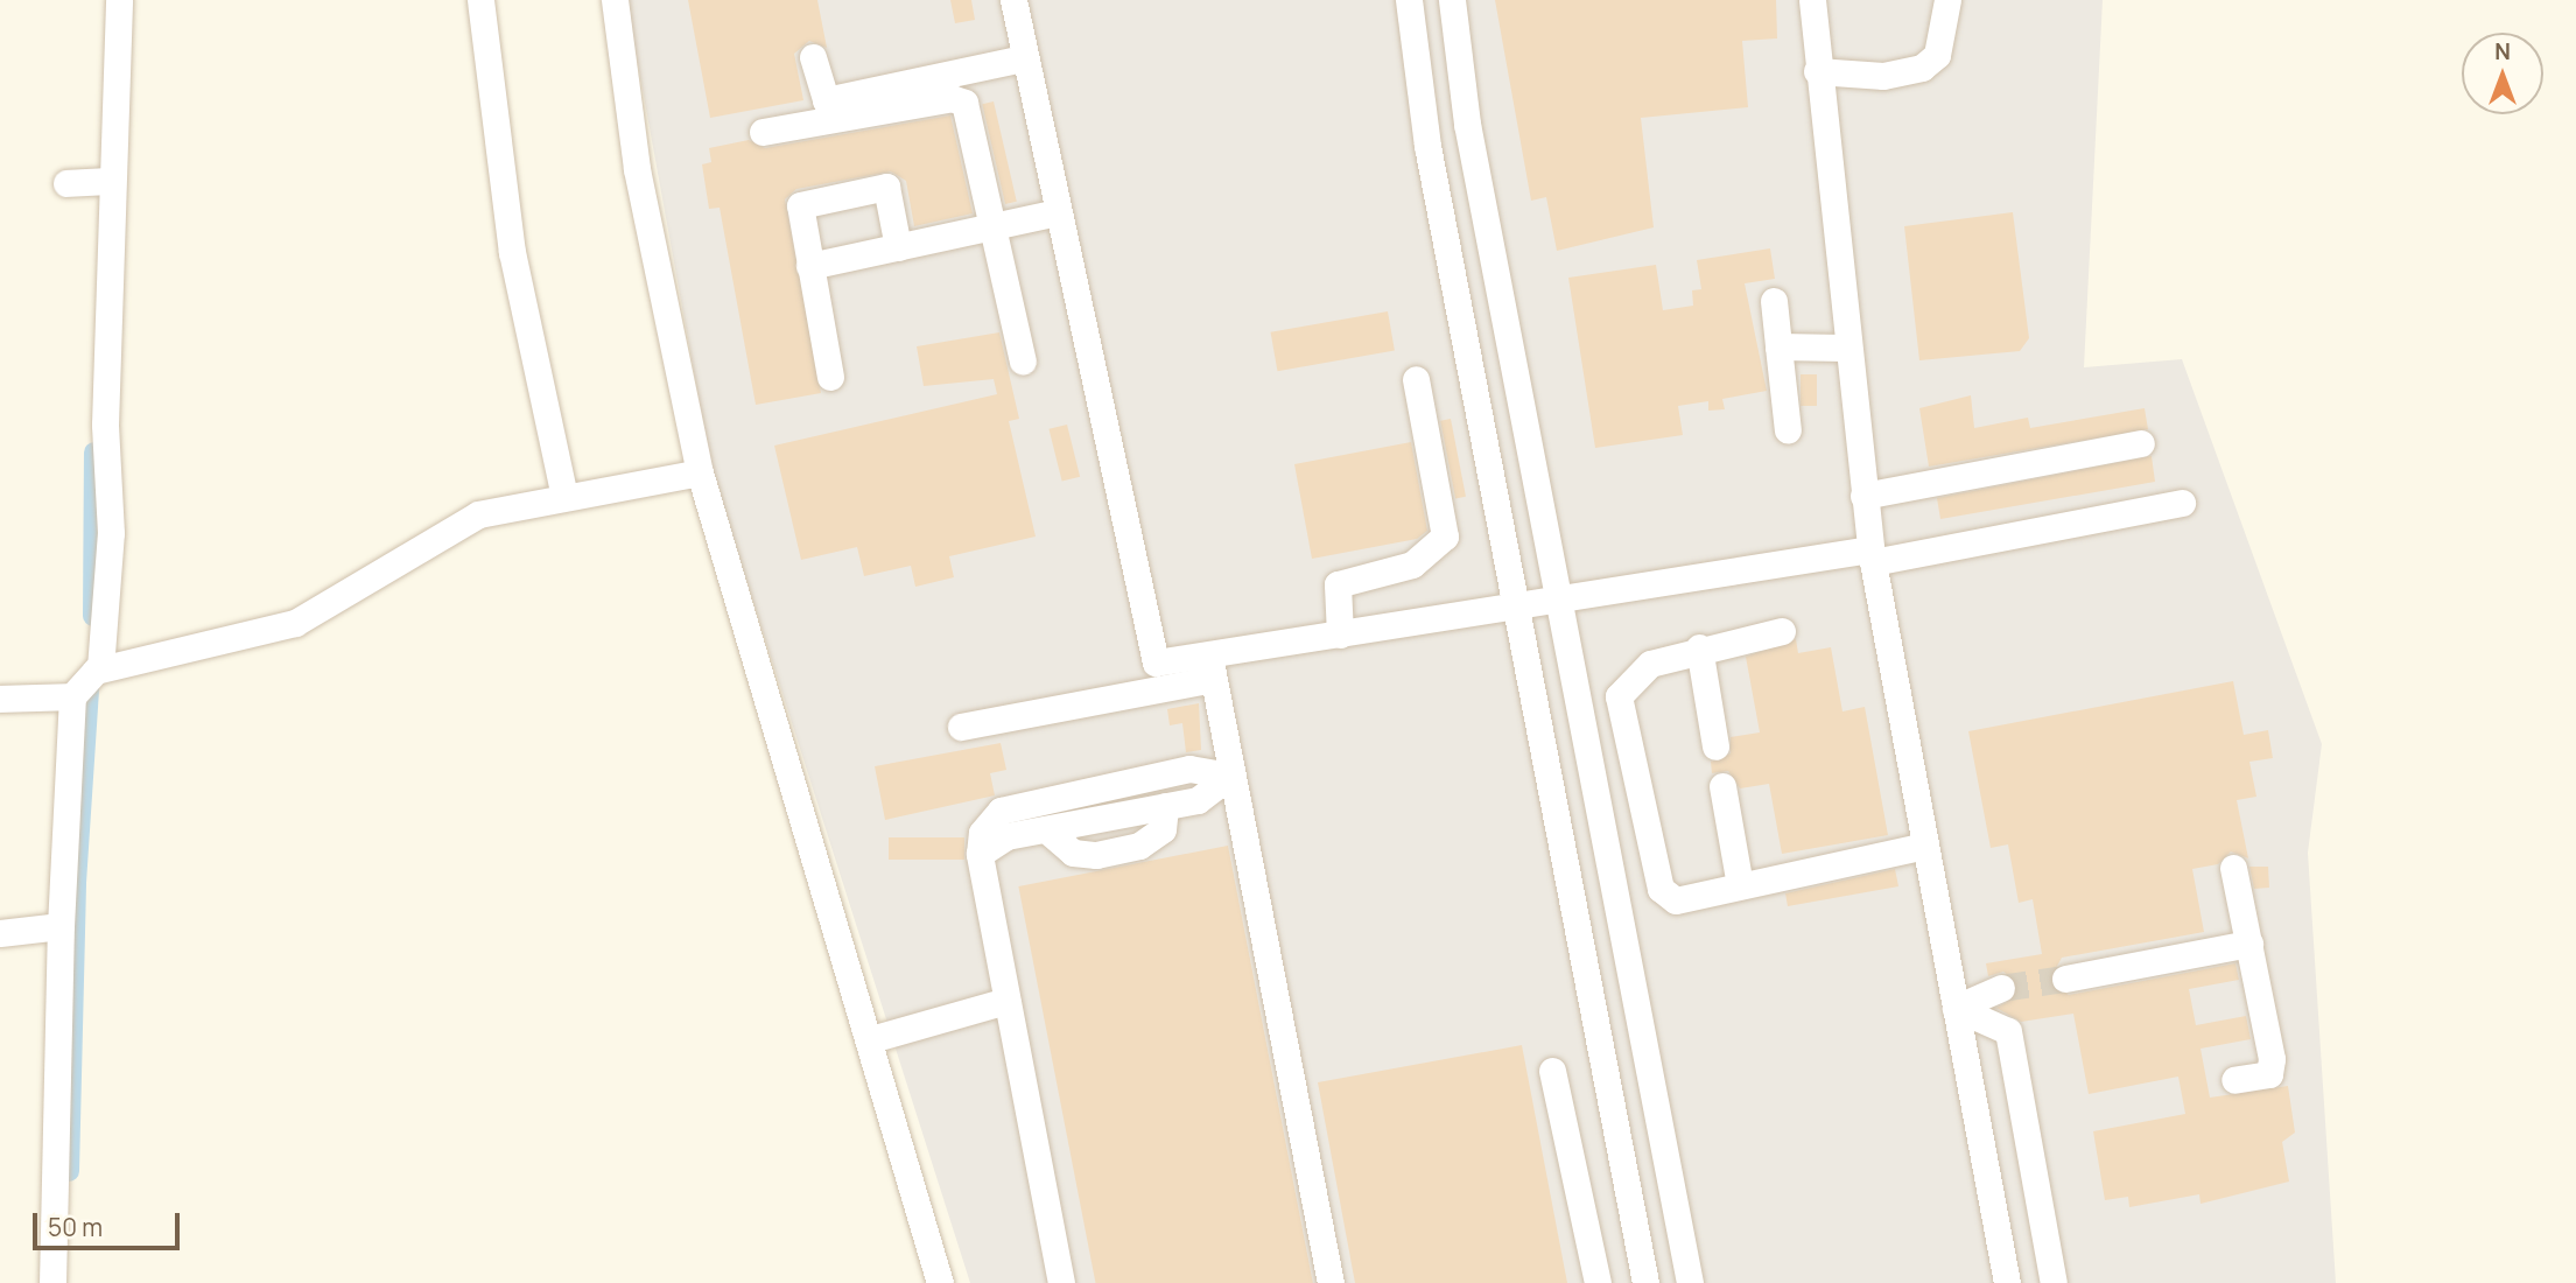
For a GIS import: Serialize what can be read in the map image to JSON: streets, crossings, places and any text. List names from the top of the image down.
{
  "scale_bar": "50 m",
  "north": "top"
}
